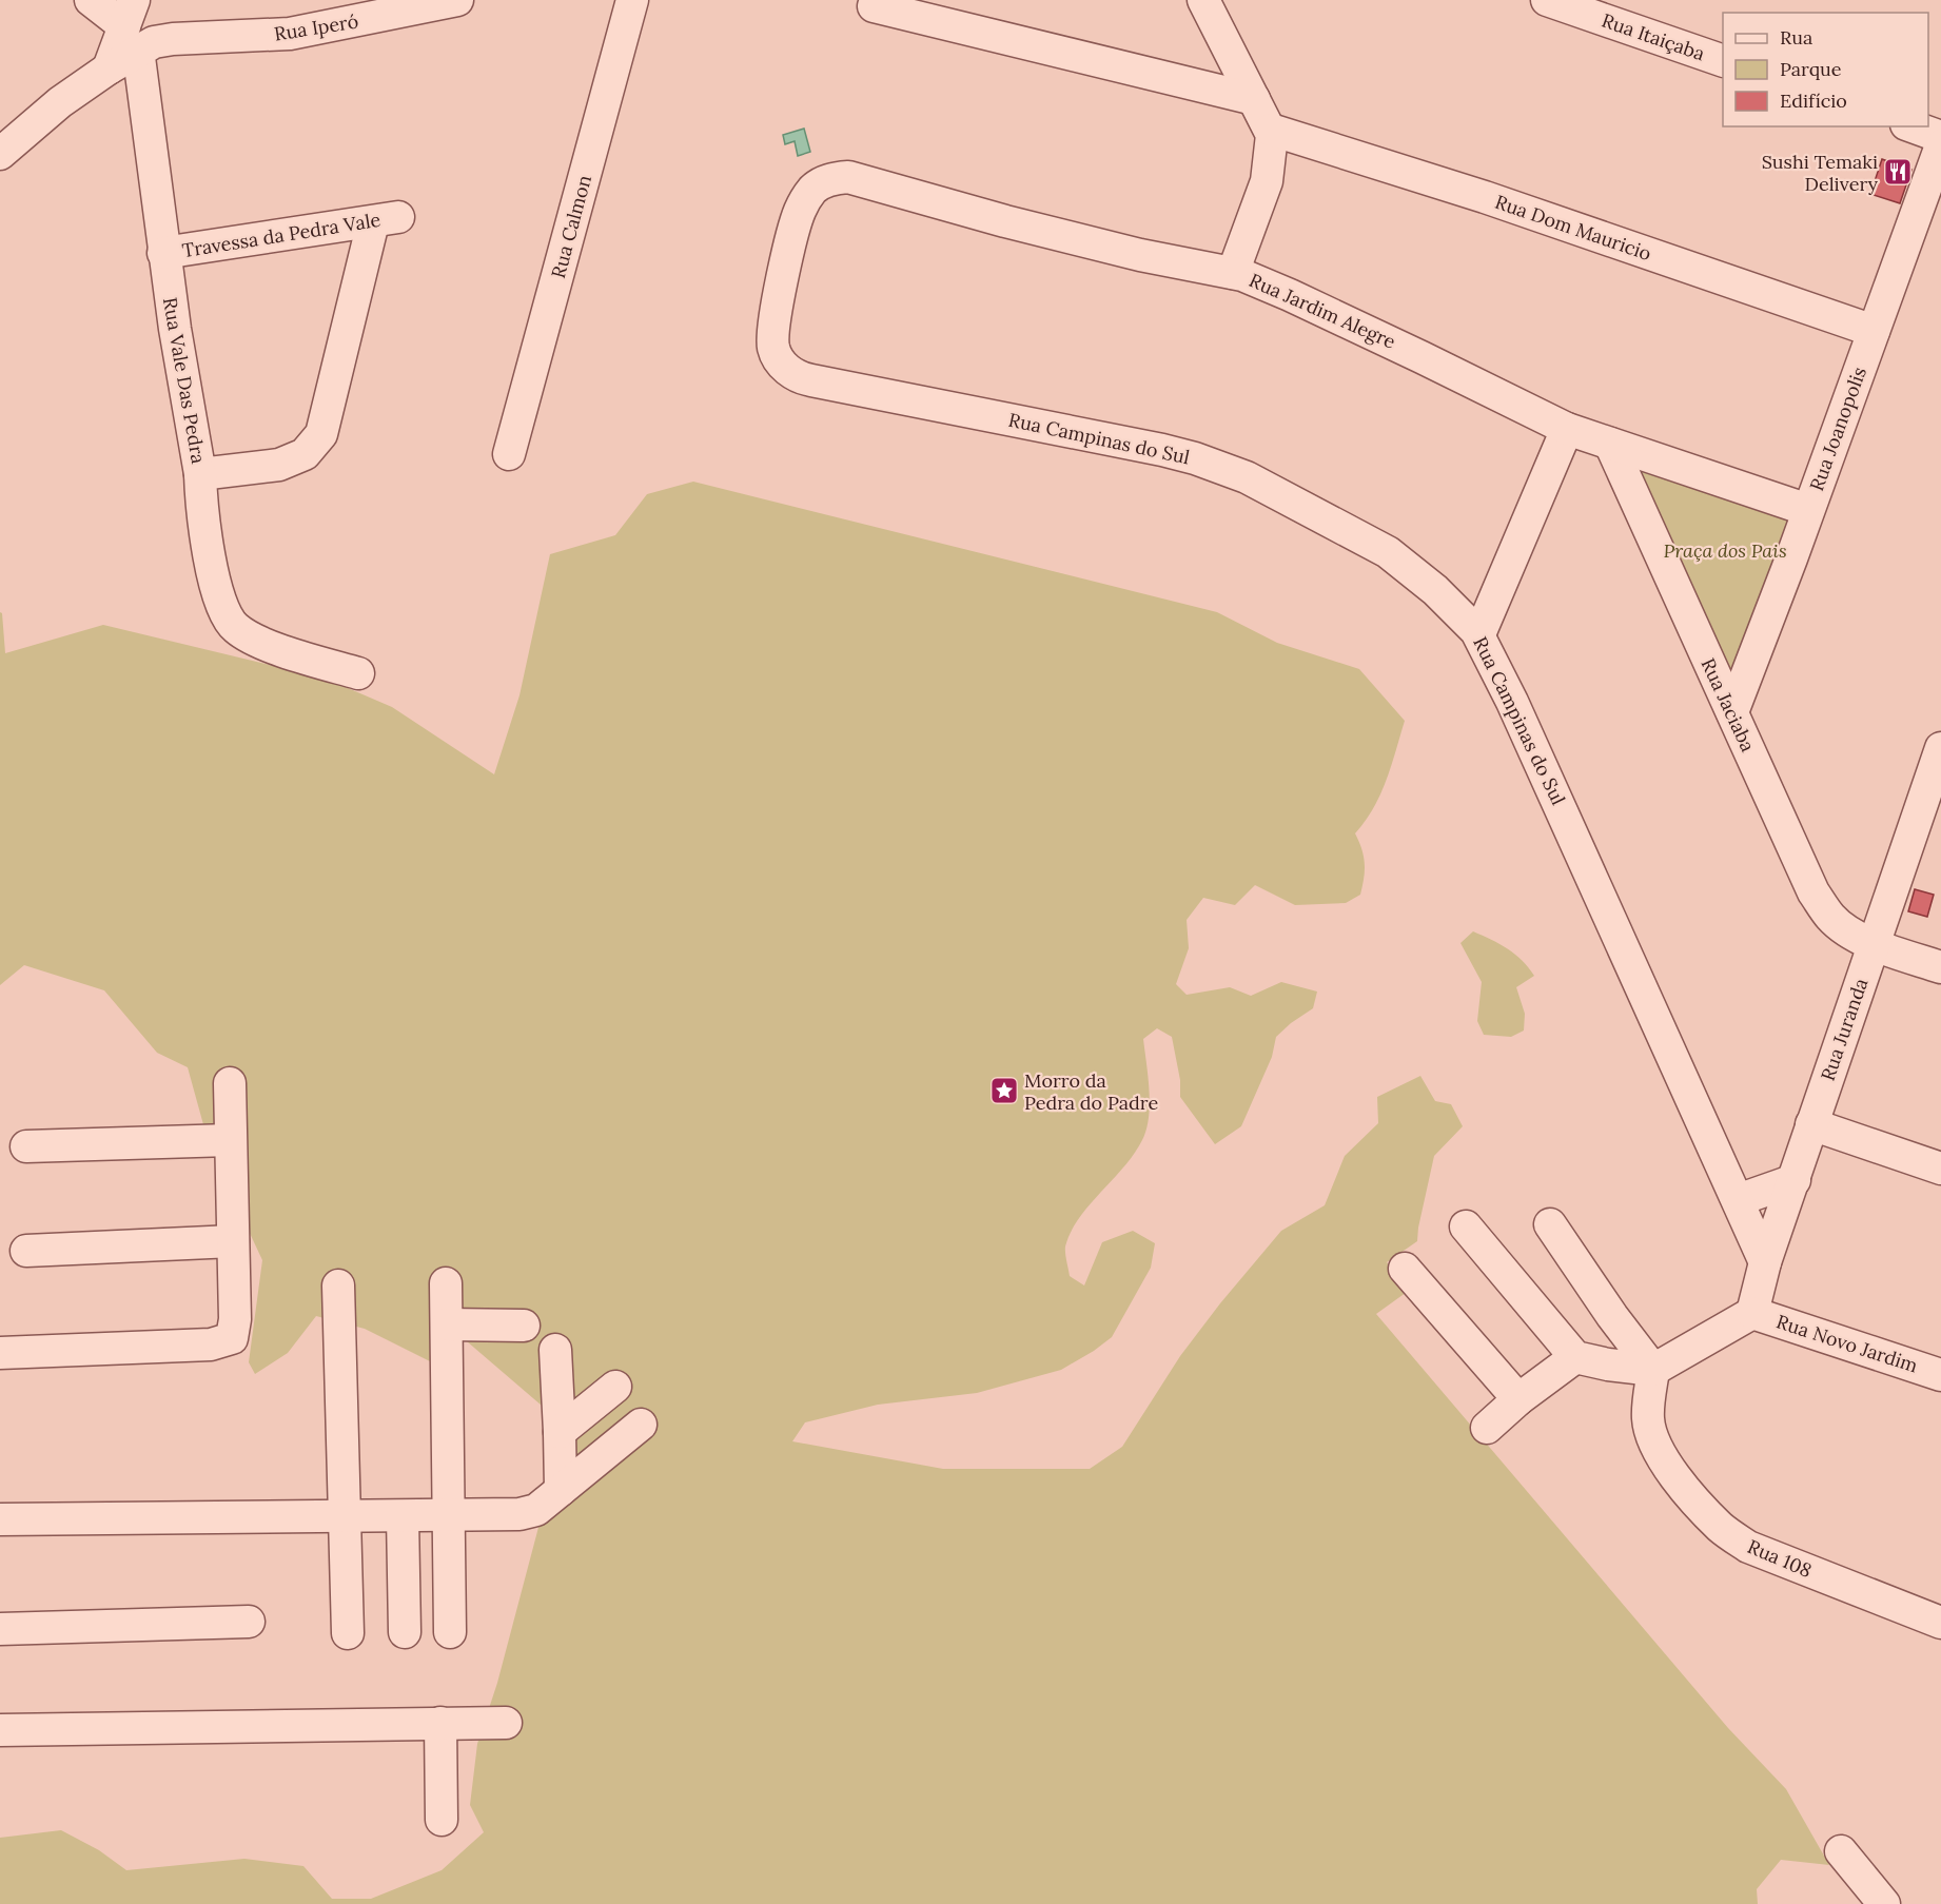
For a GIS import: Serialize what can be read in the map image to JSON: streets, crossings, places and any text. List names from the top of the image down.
{
  "streets": {
    "street": [
      "Rua Iperó",
      "Rua Itaiçaba",
      "Rua Calmon",
      "Rua Dom Mauricio",
      "Travessa da Pedra Vale",
      "Rua Jardim Alegre",
      "Rua Vale Das Pedra",
      "Rua Joanopolis",
      "Rua Campinas do Sul",
      "Rua Jaciaba",
      "Rua Juranda",
      "Rua Novo Jardim",
      "Rua 108"
    ]
  },
  "crossings": [
    ["Rua Iperó", "Rua Vale Das Pedra"],
    ["Rua Dom Mauricio", "Rua Joanopolis"],
    ["Travessa da Pedra Vale", "Rua Vale Das Pedra"],
    ["Rua Jardim Alegre", "Rua Joanopolis"],
    ["Rua Jardim Alegre", "Rua Campinas do Sul"],
    ["Rua Jardim Alegre", "Rua Jaciaba"],
    ["Rua Joanopolis", "Rua Jaciaba"],
    ["Rua Campinas do Sul", "Rua Juranda"],
    ["Rua Jaciaba", "Rua Juranda"],
    ["Rua Juranda", "Rua Novo Jardim"]
  ],
  "parks": ["Praça dos Pais"],
  "places": {
    "restaurant": ["Sushi Temaki Delivery"],
    "place": ["Morro da Pedra do Padre"]
  },
  "legend": ["Rua", "Parque", "Edifício"]
}
